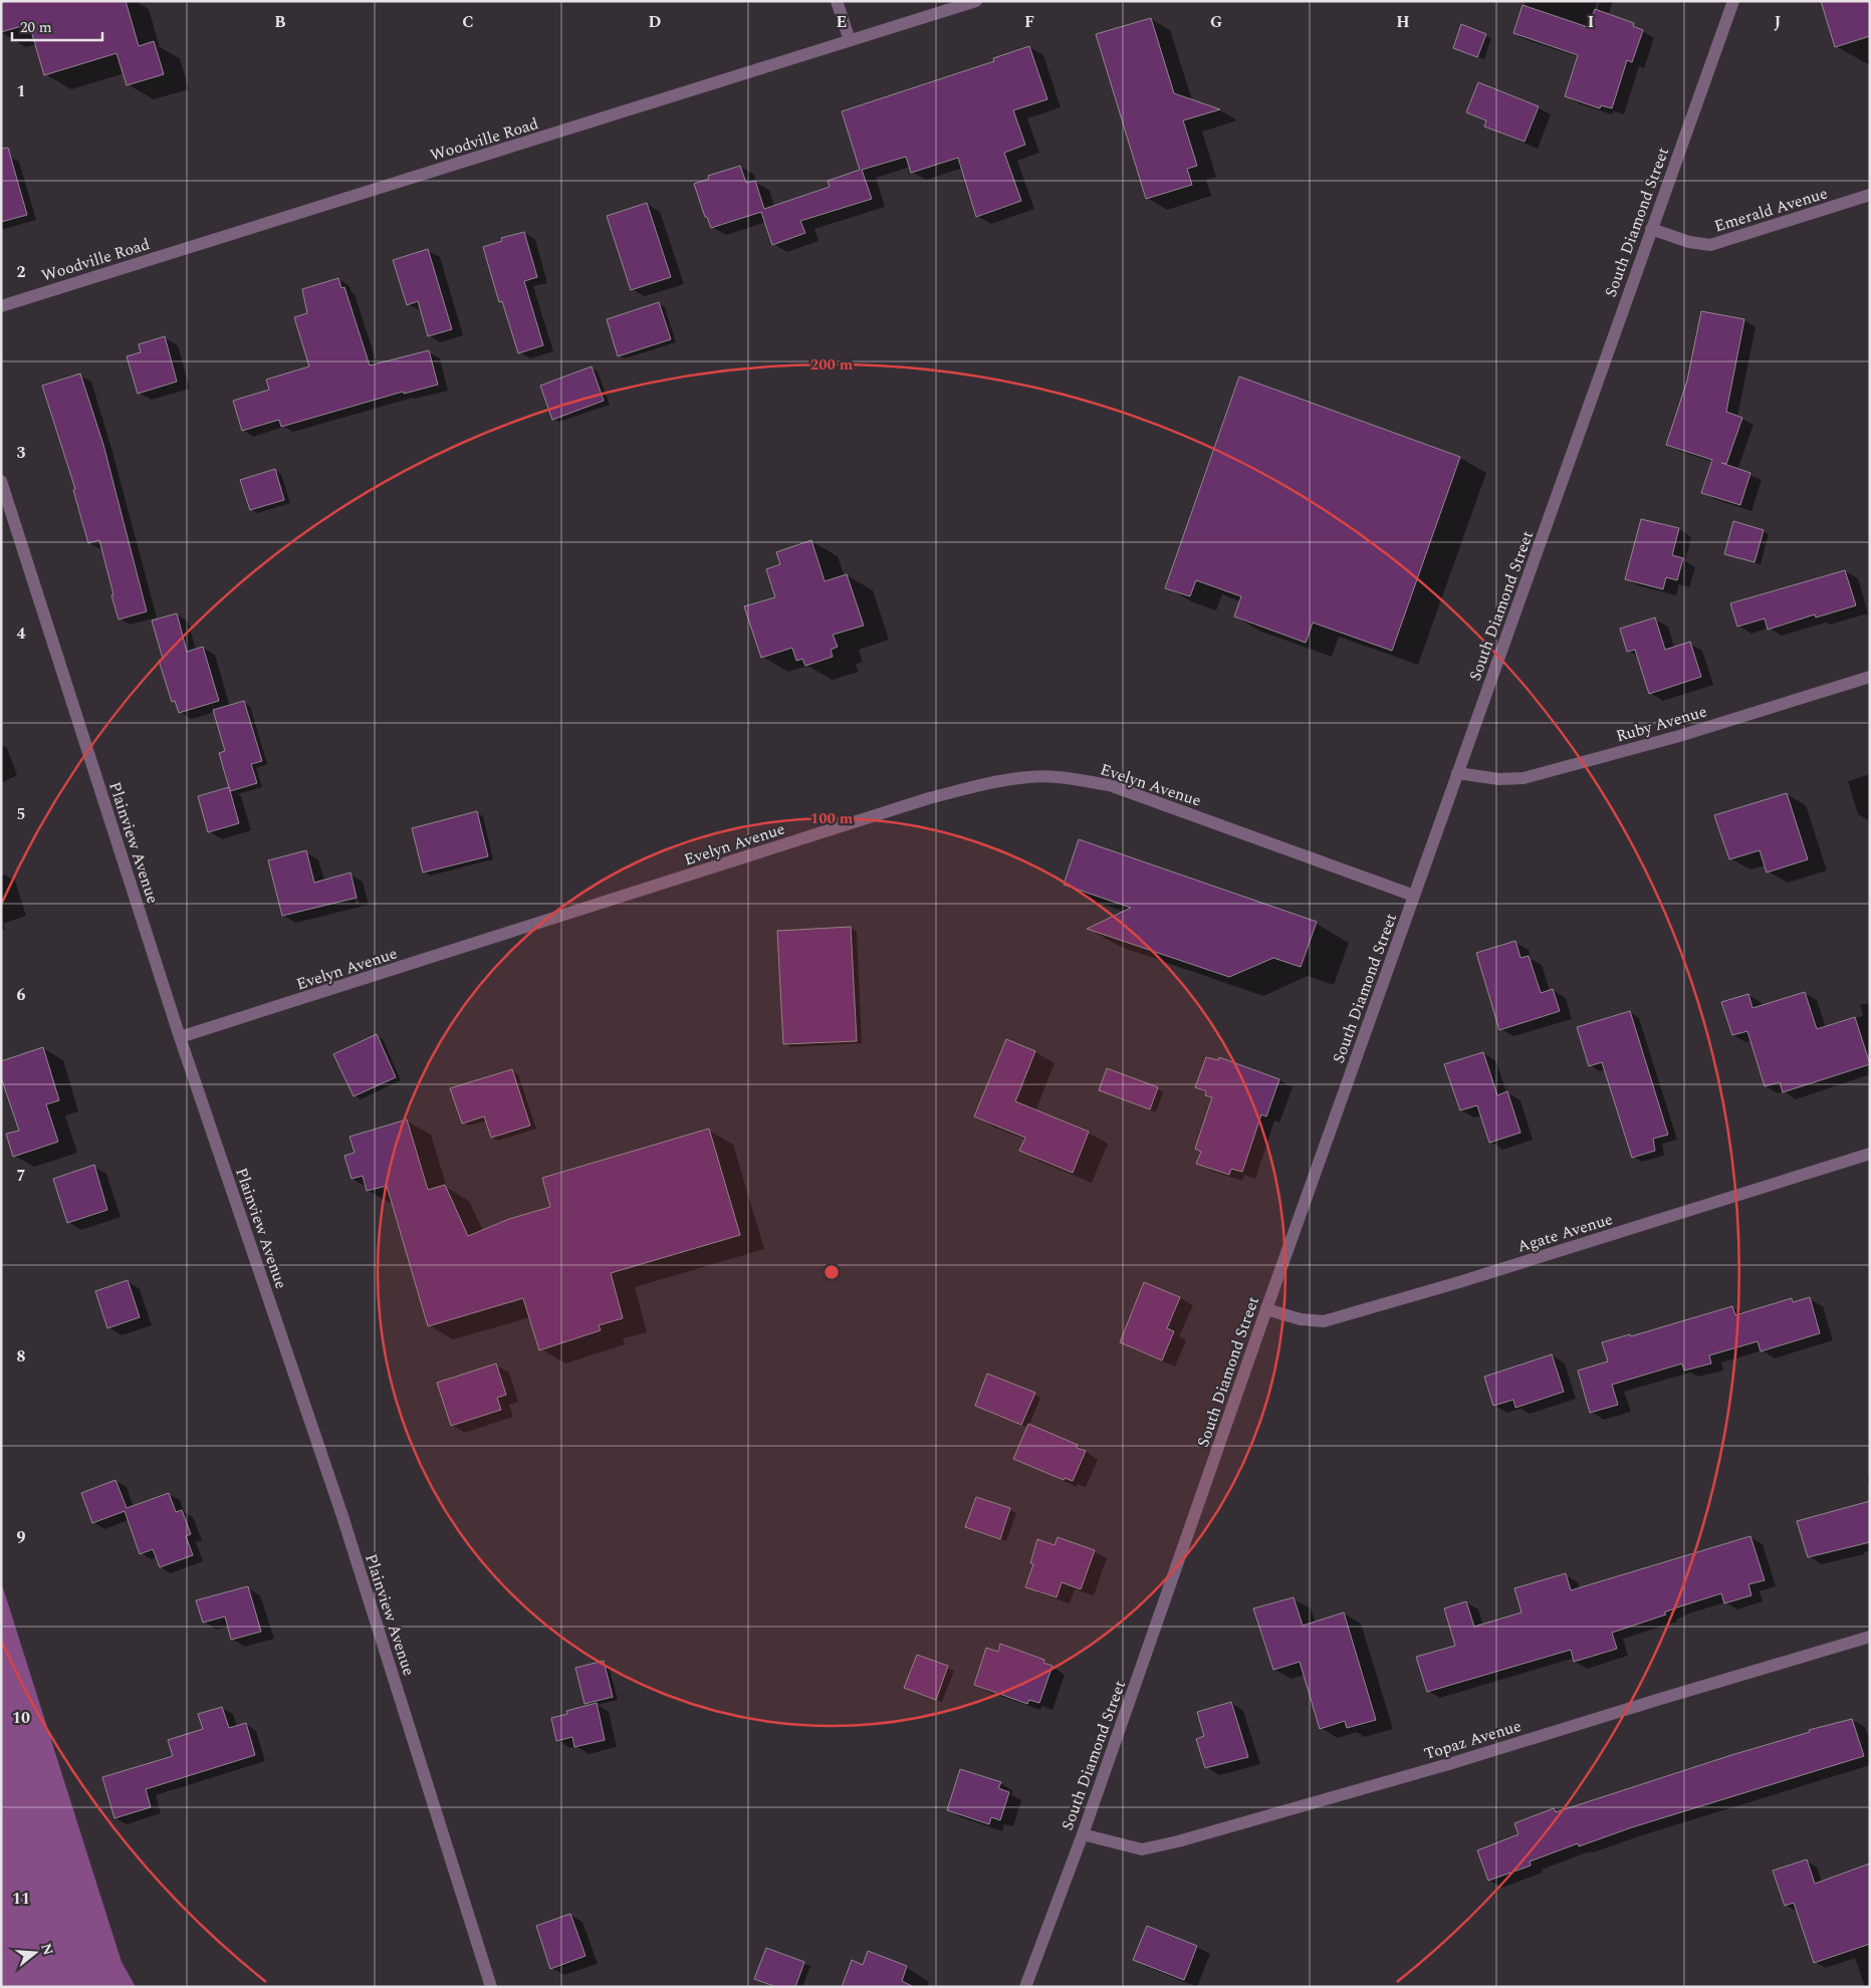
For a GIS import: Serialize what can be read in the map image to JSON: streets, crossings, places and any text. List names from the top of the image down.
{
  "streets": {
    "street": [
      "Woodville Road",
      "Emerald Avenue",
      "South Diamond Street",
      "Ruby Avenue",
      "Evelyn Avenue",
      "Plainview Avenue",
      "Agate Avenue",
      "Topaz Avenue"
    ]
  },
  "crossings": [
    ["Emerald Avenue", "South Diamond Street"],
    ["South Diamond Street", "Ruby Avenue"],
    ["South Diamond Street", "Evelyn Avenue"],
    ["South Diamond Street", "Agate Avenue"],
    ["South Diamond Street", "Topaz Avenue"],
    ["Evelyn Avenue", "Plainview Avenue"]
  ],
  "scale_bar": "20 m",
  "north": "right",
  "grid": {
    "columns": [
      "B",
      "C",
      "D",
      "E",
      "F",
      "G",
      "H",
      "I",
      "J"
    ],
    "rows": [
      "1",
      "2",
      "3",
      "4",
      "5",
      "6",
      "7",
      "8",
      "9",
      "10",
      "11"
    ]
  },
  "rings": ["200 m", "100 m"]
}
